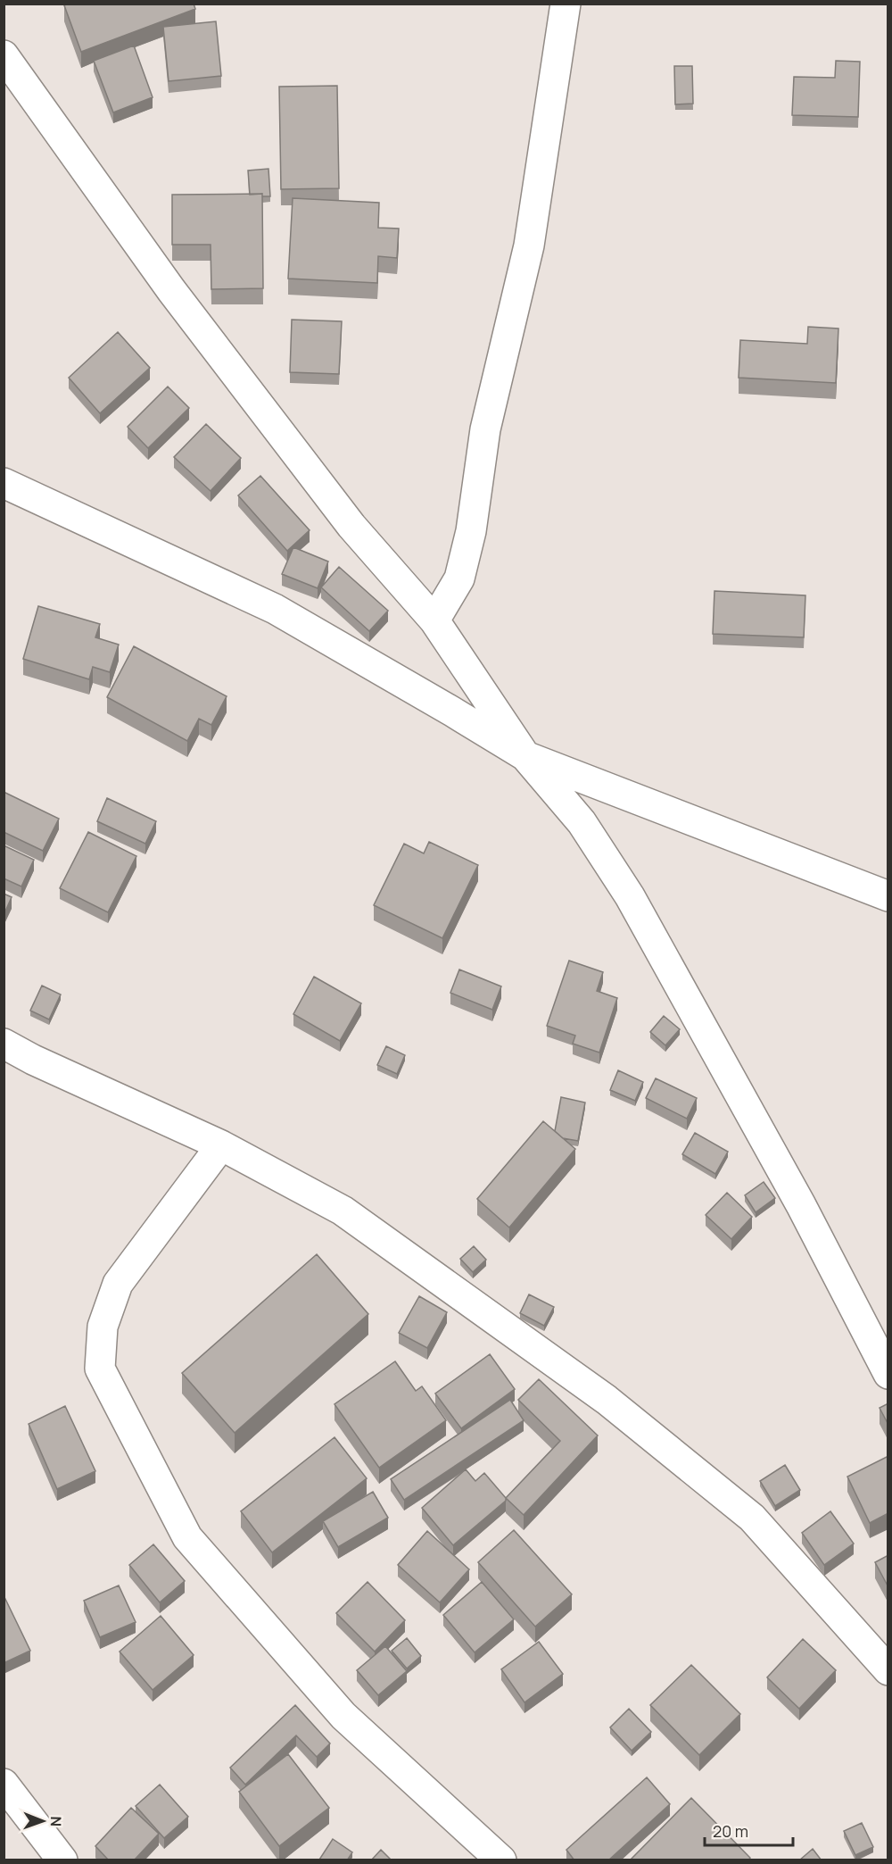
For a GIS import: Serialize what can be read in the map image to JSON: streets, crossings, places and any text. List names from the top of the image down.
{
  "scale_bar": "20 m",
  "north": "right"
}
